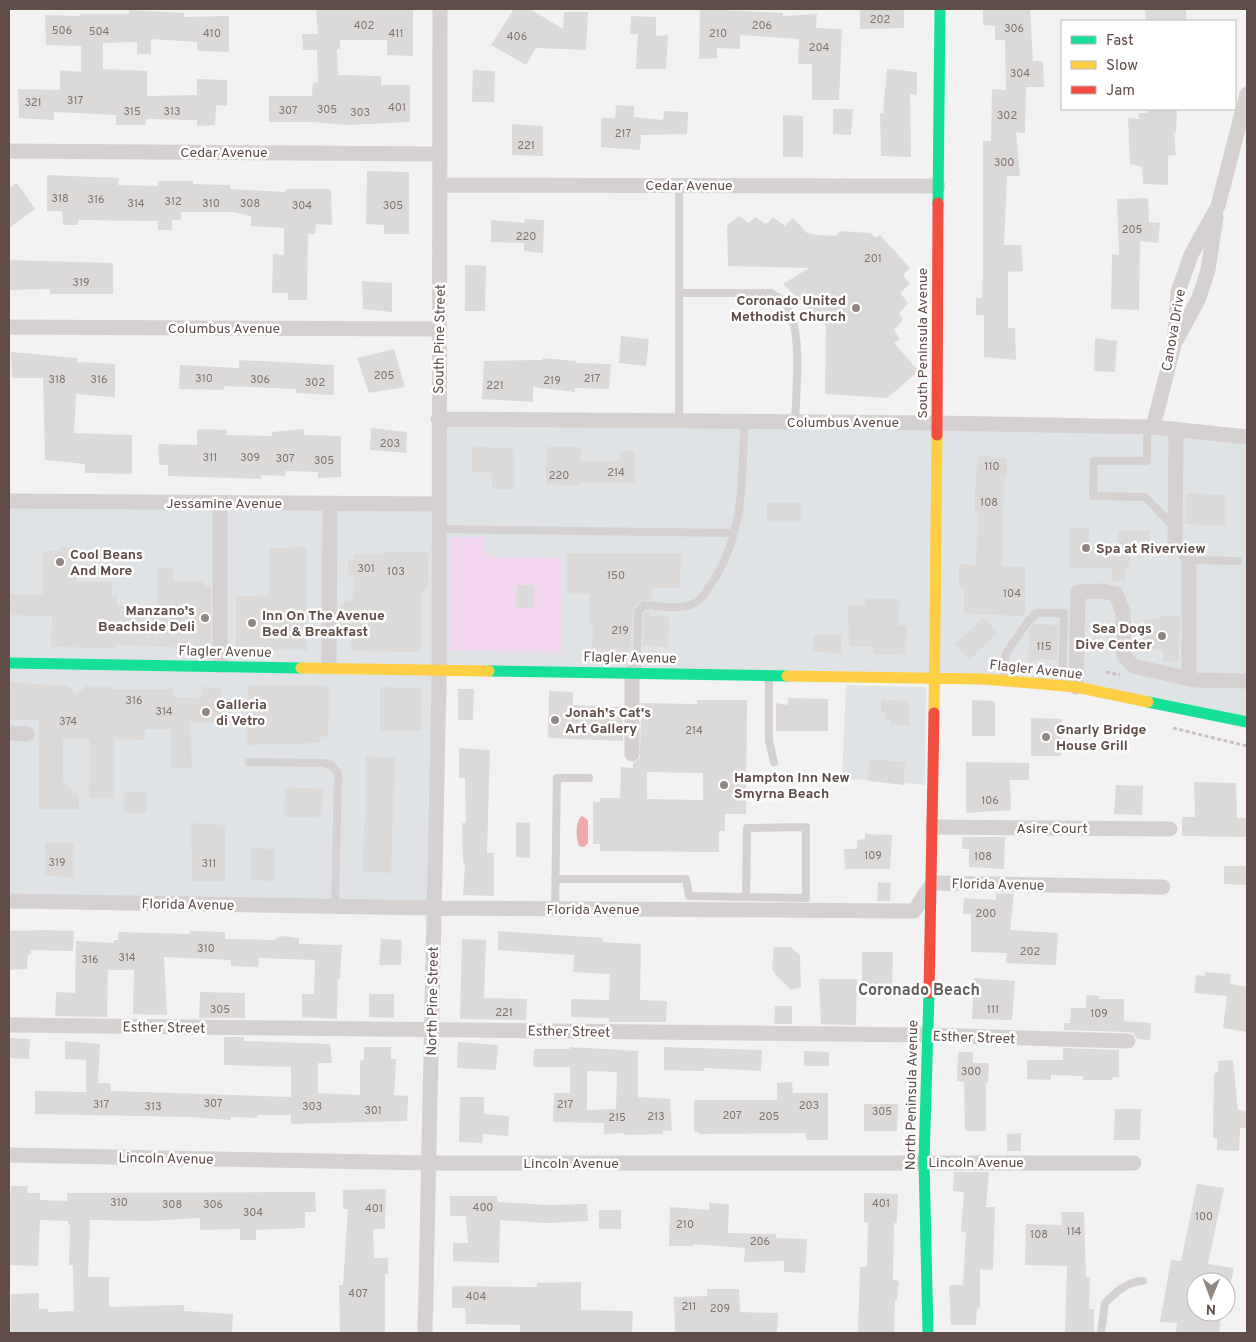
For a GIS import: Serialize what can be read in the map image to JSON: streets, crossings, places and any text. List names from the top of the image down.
{
  "streets": {
    "street": [
      "Cedar Avenue",
      "Columbus Avenue",
      "Canova Drive",
      "South Pine Street",
      "South Peninsula Avenue",
      "Jessamine Avenue",
      "Flagler Avenue",
      "Asire Court",
      "Florida Avenue",
      "North Pine Street",
      "Esther Street",
      "North Peninsula Avenue",
      "Lincoln Avenue"
    ]
  },
  "crossings": [
    ["Cedar Avenue", "South Pine Street"],
    ["Cedar Avenue", "South Peninsula Avenue"],
    ["Columbus Avenue", "Canova Drive"],
    ["Columbus Avenue", "South Pine Street"],
    ["Columbus Avenue", "South Peninsula Avenue"],
    ["South Pine Street", "Jessamine Avenue"],
    ["South Pine Street", "Flagler Avenue"],
    ["South Pine Street", "North Pine Street"],
    ["South Peninsula Avenue", "Flagler Avenue"],
    ["South Peninsula Avenue", "North Peninsula Avenue"],
    ["Flagler Avenue", "North Pine Street"],
    ["Flagler Avenue", "North Peninsula Avenue"],
    ["Asire Court", "North Peninsula Avenue"],
    ["Florida Avenue", "North Pine Street"],
    ["Florida Avenue", "North Peninsula Avenue"],
    ["North Pine Street", "Esther Street"],
    ["North Pine Street", "Lincoln Avenue"],
    ["Esther Street", "North Peninsula Avenue"],
    ["North Peninsula Avenue", "Lincoln Avenue"]
  ],
  "districts": ["Coronado Beach"],
  "places": [
    "Coronado United Methodist Church",
    "Spa at Riverview",
    "Cool Beans And More",
    "Manzano's Beachside Deli",
    "Inn On The Avenue Bed & Breakfast",
    "Sea Dogs Dive Center",
    "Galleria di Vetro",
    "Jonah's Cat's Art Gallery",
    "Gnarly Bridge House Grill",
    "Hampton Inn New Smyrna Beach"
  ],
  "house_numbers": [
    "202",
    "402",
    "206",
    "306",
    "506",
    "504",
    "410",
    "411",
    "210",
    "406",
    "204",
    "304",
    "317",
    "321",
    "401",
    "305",
    "307",
    "315",
    "313",
    "303",
    "302",
    "217",
    "221",
    "300",
    "318",
    "316",
    "312",
    "314",
    "310",
    "308",
    "304",
    "305",
    "205",
    "220",
    "201",
    "319",
    "205",
    "310",
    "217",
    "318",
    "316",
    "306",
    "219",
    "302",
    "221",
    "203",
    "311",
    "309",
    "307",
    "305",
    "110",
    "214",
    "220",
    "108",
    "301",
    "103",
    "150",
    "104",
    "219",
    "115",
    "316",
    "314",
    "374",
    "214",
    "106",
    "109",
    "108",
    "319",
    "311",
    "200",
    "310",
    "202",
    "314",
    "316",
    "305",
    "111",
    "221",
    "109",
    "300",
    "307",
    "317",
    "217",
    "203",
    "313",
    "303",
    "301",
    "305",
    "207",
    "213",
    "205",
    "215",
    "310",
    "401",
    "308",
    "306",
    "400",
    "401",
    "304",
    "100",
    "210",
    "114",
    "108",
    "206",
    "407",
    "404",
    "211",
    "209"
  ],
  "legend": ["Fast", "Slow", "Jam"],
  "north": "bottom"
}
